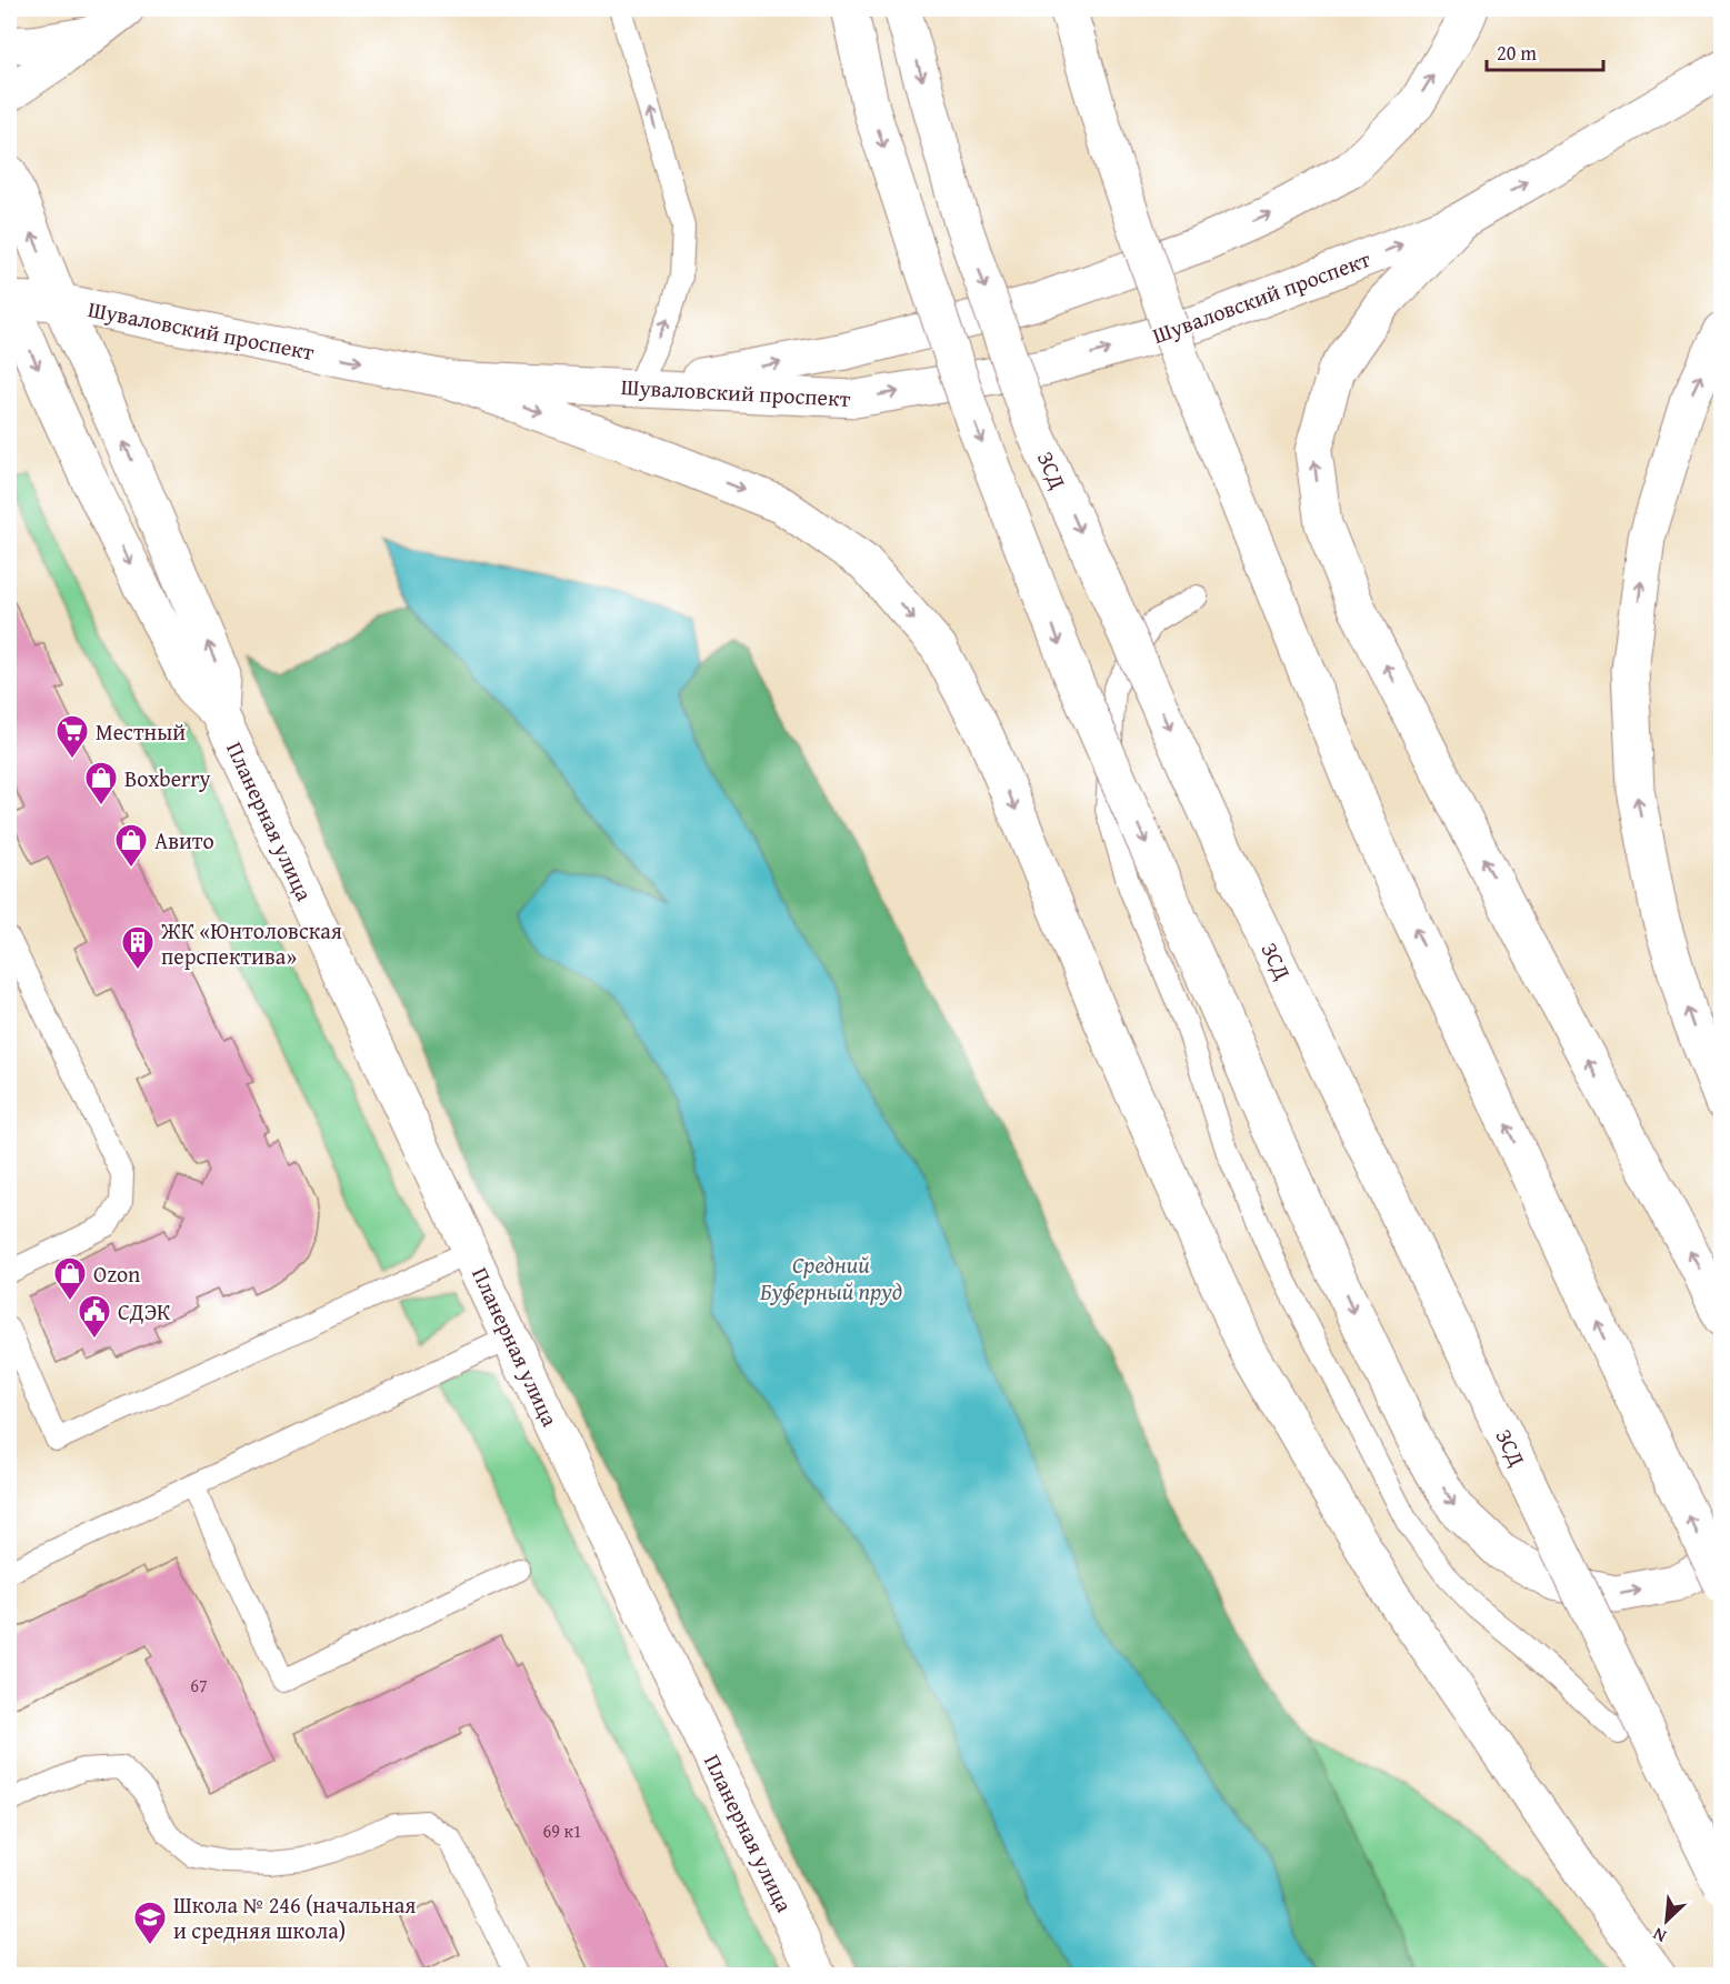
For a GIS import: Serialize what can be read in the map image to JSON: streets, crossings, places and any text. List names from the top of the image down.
{
  "streets": {
    "main road": ["Шуваловский проспект", "ЗСД", "Планерная улица"]
  },
  "crossings": [
    ["Шуваловский проспект", "Планерная улица"]
  ],
  "water": ["Средний Буферный пруд"],
  "places": {
    "supermarket": ["Местный"],
    "shop": ["Boxberry", "Авито", "Ozon"],
    "building": ["ЖК «Юнтоловская перспектива»"],
    "public building": ["СДЭК"],
    "school or university": ["Школа № 246 (начальная и средняя школа)"]
  },
  "house_numbers": ["67", "69 к1"],
  "scale_bar": "20 m",
  "north": "bottom left"
}
